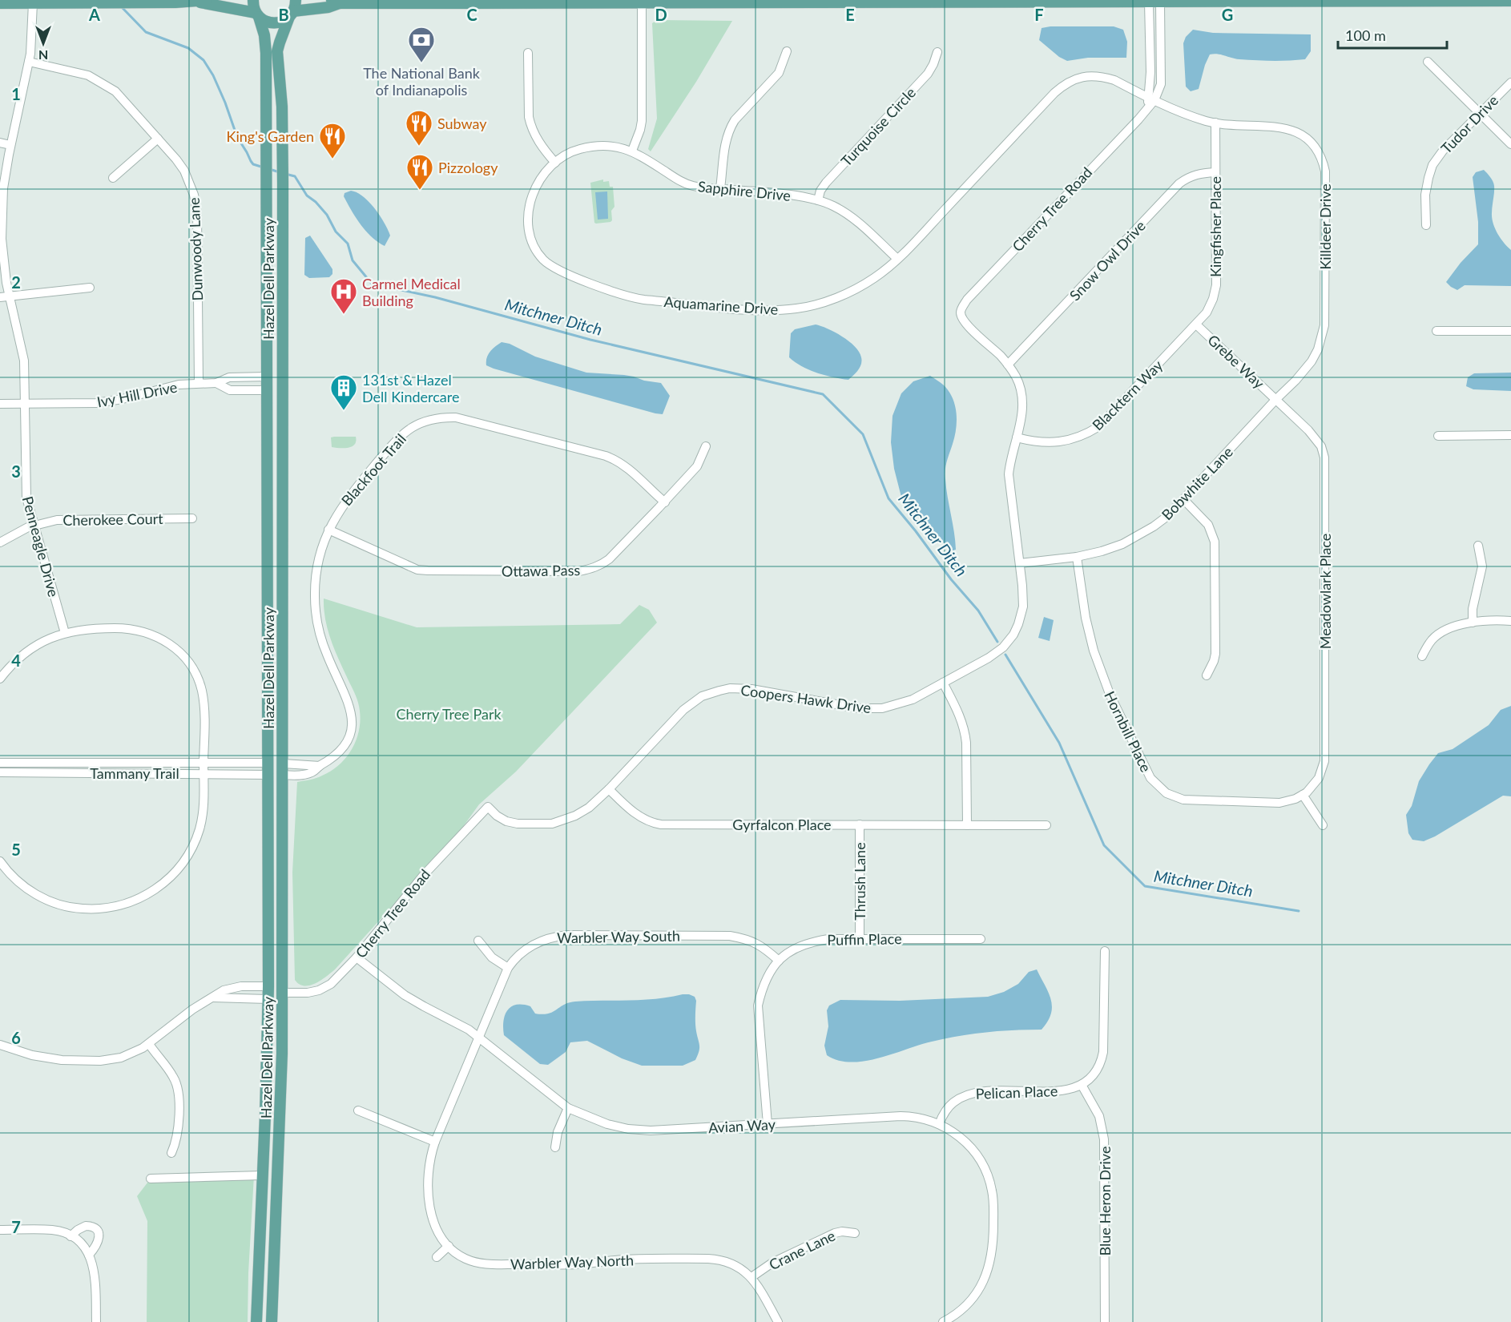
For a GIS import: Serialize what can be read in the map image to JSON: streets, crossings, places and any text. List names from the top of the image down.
{
  "streets": {
    "main road": ["Hazel Dell Parkway"],
    "street": [
      "Tudor Drive",
      "Turquoise Circle",
      "Sapphire Drive",
      "Cherry Tree Road",
      "Kingfisher Place",
      "Killdeer Drive",
      "Dunwoody Lane",
      "Snow Owl Drive",
      "Aquamarine Drive",
      "Grebe Way",
      "Ivy Hill Drive",
      "Blacktern Way",
      "Blackfoot Trail",
      "Bobwhite Lane",
      "Cherokee Court",
      "Penneagle Drive",
      "Ottawa Pass",
      "Meadowlark Place",
      "Coopers Hawk Drive",
      "Hornbill Place",
      "Tammany Trail",
      "Gyrfalcon Place",
      "Thrush Lane",
      "Warbler Way South",
      "Puffin Place",
      "Pelican Place",
      "Avian Way",
      "Blue Heron Drive",
      "Crane Lane",
      "Warbler Way North"
    ]
  },
  "crossings": [
    ["Turquoise Circle", "Sapphire Drive"],
    ["Sapphire Drive", "Aquamarine Drive"],
    ["Cherry Tree Road", "Killdeer Drive"],
    ["Cherry Tree Road", "Hazel Dell Parkway"],
    ["Cherry Tree Road", "Aquamarine Drive"],
    ["Cherry Tree Road", "Coopers Hawk Drive"],
    ["Cherry Tree Road", "Avian Way"],
    ["Kingfisher Place", "Killdeer Drive"],
    ["Kingfisher Place", "Snow Owl Drive"],
    ["Kingfisher Place", "Grebe Way"],
    ["Kingfisher Place", "Blacktern Way"],
    ["Killdeer Drive", "Aquamarine Drive"],
    ["Killdeer Drive", "Grebe Way"],
    ["Killdeer Drive", "Bobwhite Lane"],
    ["Killdeer Drive", "Meadowlark Place"],
    ["Dunwoody Lane", "Ivy Hill Drive"],
    ["Dunwoody Lane", "Penneagle Drive"],
    ["Snow Owl Drive", "Coopers Hawk Drive"],
    ["Hazel Dell Parkway", "Ivy Hill Drive"],
    ["Hazel Dell Parkway", "Blackfoot Trail"],
    ["Hazel Dell Parkway", "Tammany Trail"],
    ["Grebe Way", "Blacktern Way"],
    ["Grebe Way", "Bobwhite Lane"],
    ["Grebe Way", "Meadowlark Place"],
    ["Ivy Hill Drive", "Penneagle Drive"],
    ["Blacktern Way", "Coopers Hawk Drive"],
    ["Blackfoot Trail", "Ottawa Pass"],
    ["Bobwhite Lane", "Meadowlark Place"],
    ["Bobwhite Lane", "Coopers Hawk Drive"],
    ["Bobwhite Lane", "Hornbill Place"],
    ["Cherokee Court", "Penneagle Drive"],
    ["Meadowlark Place", "Hornbill Place"],
    ["Coopers Hawk Drive", "Gyrfalcon Place"],
    ["Gyrfalcon Place", "Thrush Lane"],
    ["Thrush Lane", "Puffin Place"],
    ["Warbler Way South", "Puffin Place"],
    ["Warbler Way South", "Avian Way"],
    ["Warbler Way South", "Warbler Way North"],
    ["Puffin Place", "Avian Way"],
    ["Pelican Place", "Avian Way"],
    ["Pelican Place", "Blue Heron Drive"],
    ["Avian Way", "Warbler Way North"],
    ["Crane Lane", "Warbler Way North"]
  ],
  "water": ["Mitchner Ditch"],
  "parks": ["Cherry Tree Park"],
  "places": {
    "bank": ["The National Bank of Indianapolis"],
    "restaurant": ["Subway", "King's Garden", "Pizzology"],
    "hospital": ["Carmel Medical Building"],
    "building": ["131st & Hazel Dell Kindercare"]
  },
  "scale_bar": "100 m",
  "north": "bottom",
  "grid": {
    "columns": [
      "A",
      "B",
      "C",
      "D",
      "E",
      "F",
      "G"
    ],
    "rows": [
      "1",
      "2",
      "3",
      "4",
      "5",
      "6",
      "7"
    ]
  }
}
